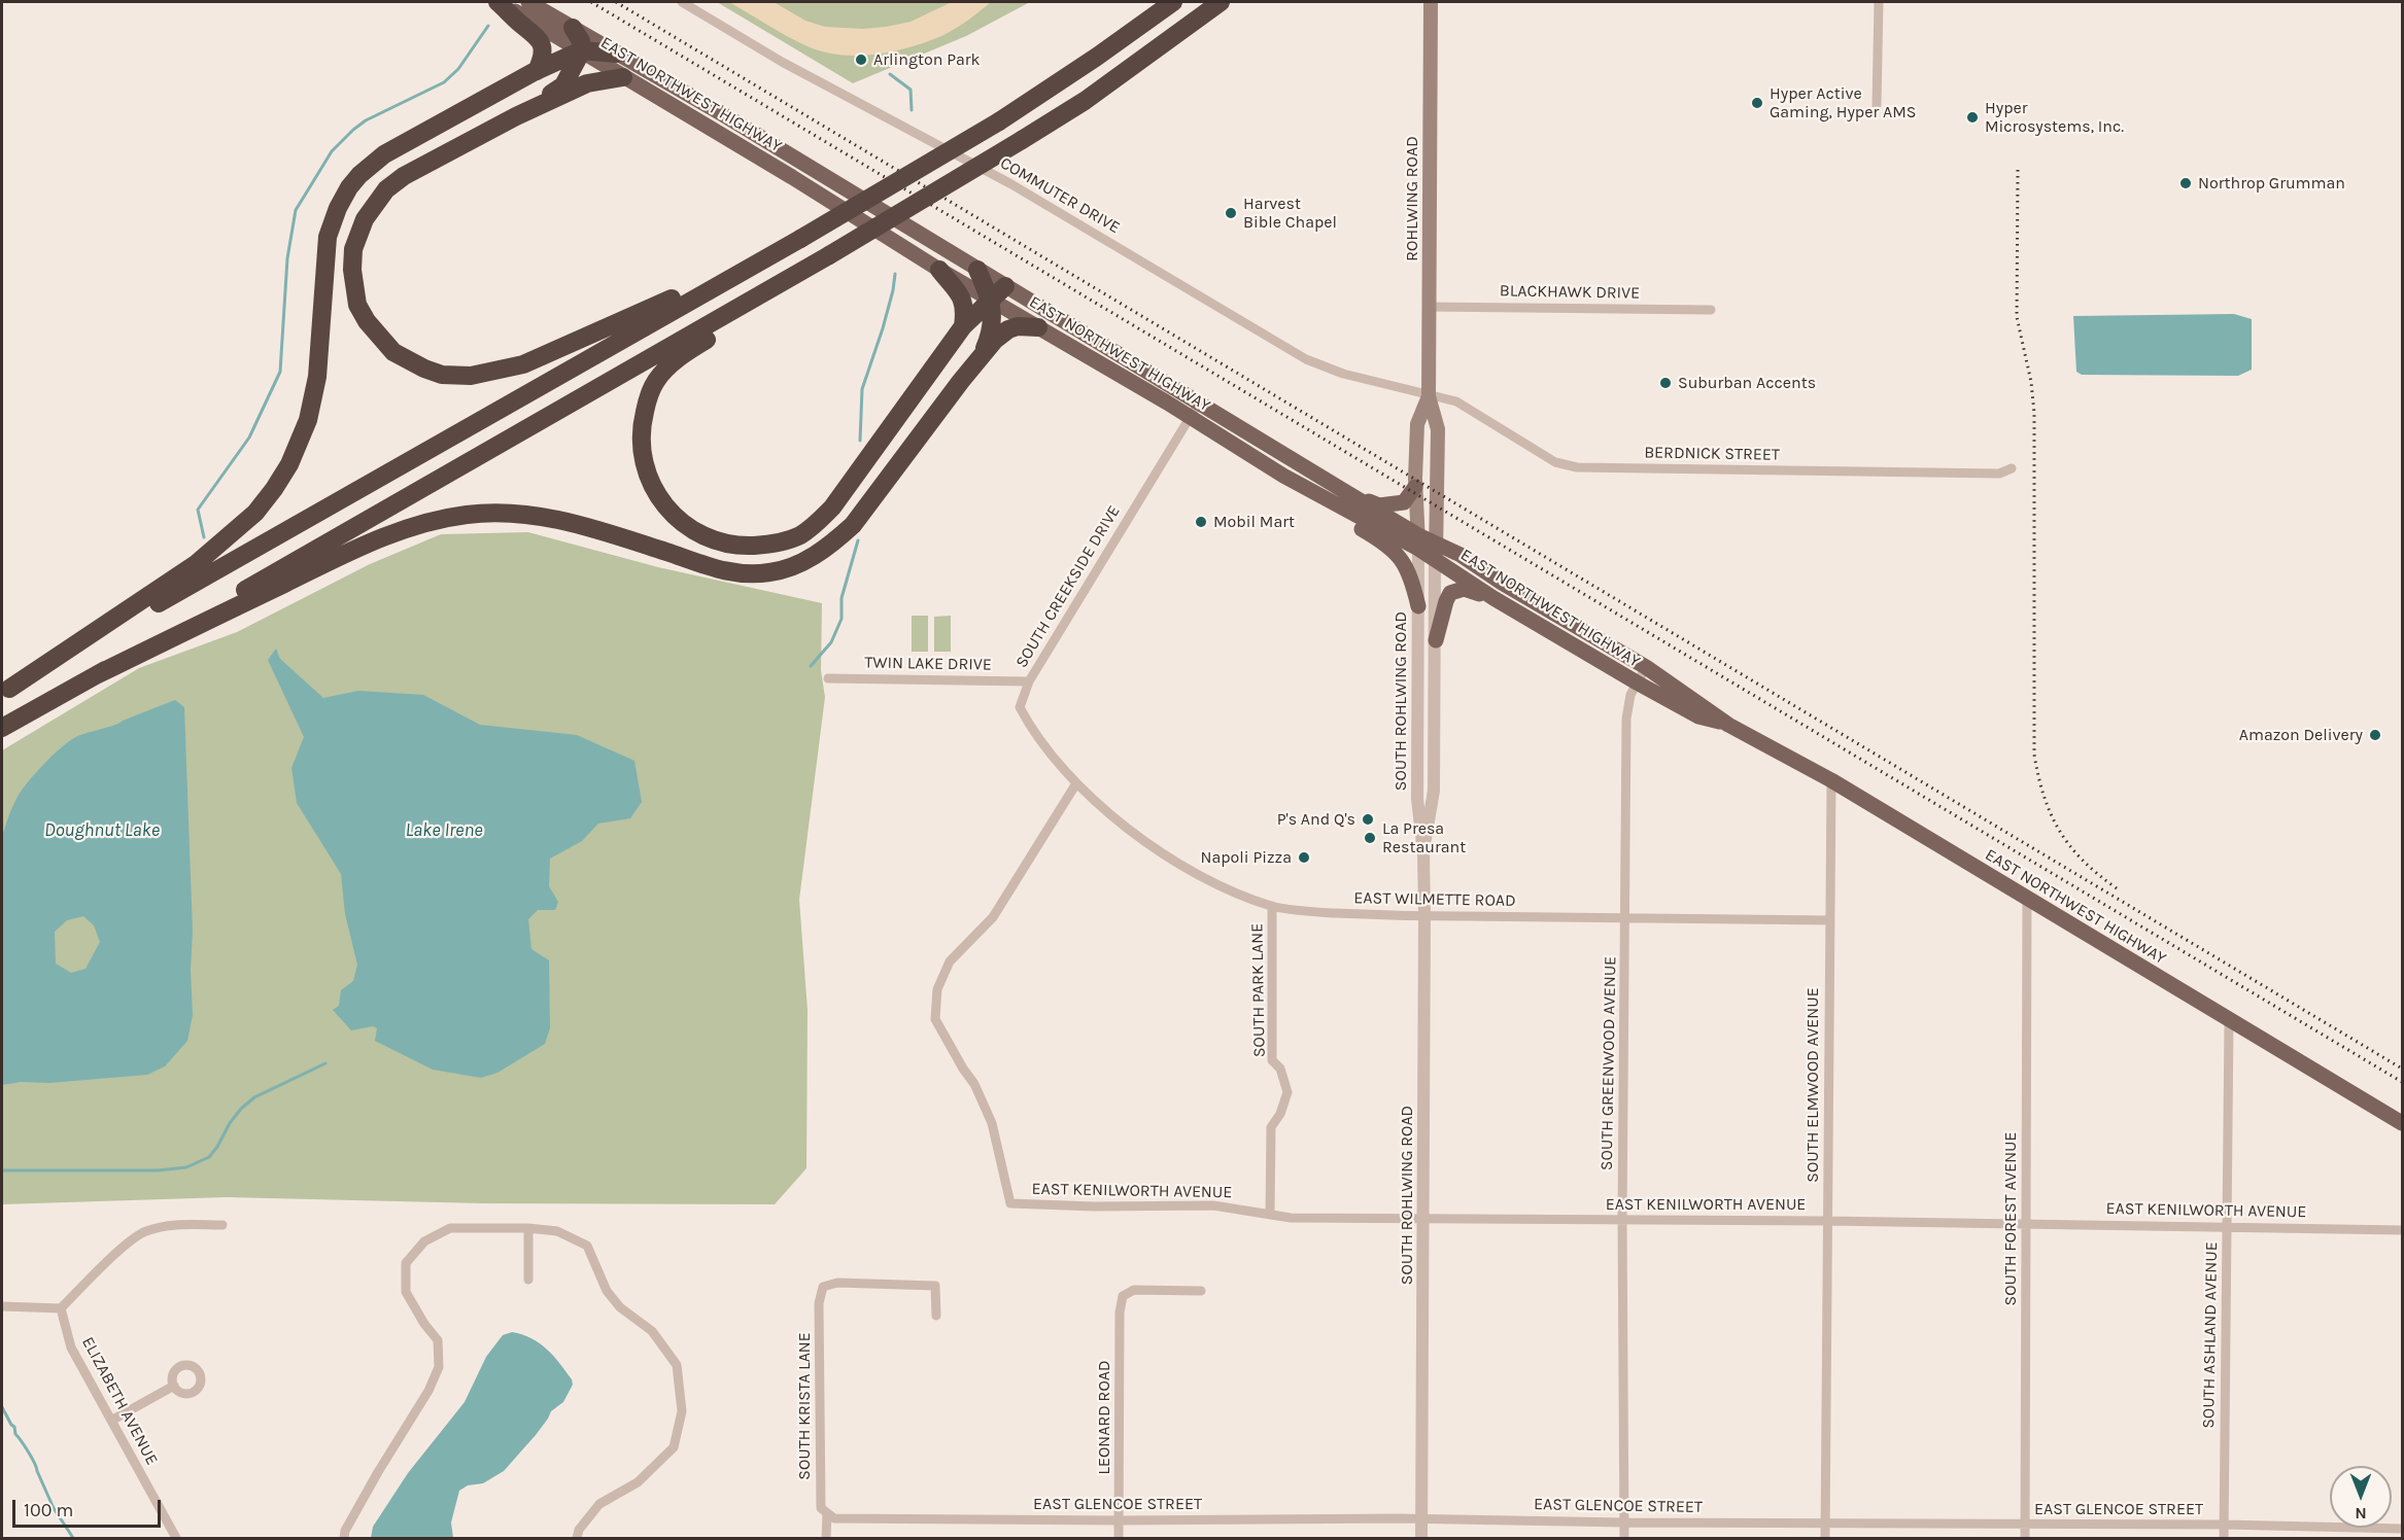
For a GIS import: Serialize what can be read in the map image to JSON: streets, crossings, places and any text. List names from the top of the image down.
{
  "streets": {
    "main road": ["EAST NORTHWEST HIGHWAY", "ROHLWING ROAD"],
    "street": [
      "COMMUTER DRIVE",
      "BLACKHAWK DRIVE",
      "BERDNICK STREET",
      "SOUTH CREEKSIDE DRIVE",
      "TWIN LAKE DRIVE",
      "SOUTH ROHLWING ROAD",
      "EAST WILMETTE ROAD",
      "SOUTH PARK LANE",
      "SOUTH GREENWOOD AVENUE",
      "SOUTH ELMWOOD AVENUE",
      "EAST KENILWORTH AVENUE",
      "SOUTH FOREST AVENUE",
      "SOUTH ASHLAND AVENUE",
      "ELIZABETH AVENUE",
      "SOUTH KRISTA LANE",
      "LEONARD ROAD",
      "EAST GLENCOE STREET"
    ]
  },
  "crossings": [
    ["EAST NORTHWEST HIGHWAY", "ROHLWING ROAD"],
    ["EAST NORTHWEST HIGHWAY", "SOUTH CREEKSIDE DRIVE"],
    ["EAST NORTHWEST HIGHWAY", "SOUTH ROHLWING ROAD"],
    ["EAST NORTHWEST HIGHWAY", "SOUTH GREENWOOD AVENUE"],
    ["EAST NORTHWEST HIGHWAY", "SOUTH ELMWOOD AVENUE"],
    ["EAST NORTHWEST HIGHWAY", "SOUTH FOREST AVENUE"],
    ["EAST NORTHWEST HIGHWAY", "SOUTH ASHLAND AVENUE"],
    ["COMMUTER DRIVE", "ROHLWING ROAD"],
    ["COMMUTER DRIVE", "BERDNICK STREET"],
    ["ROHLWING ROAD", "BLACKHAWK DRIVE"],
    ["ROHLWING ROAD", "BERDNICK STREET"],
    ["ROHLWING ROAD", "SOUTH ROHLWING ROAD"],
    ["SOUTH CREEKSIDE DRIVE", "TWIN LAKE DRIVE"],
    ["SOUTH CREEKSIDE DRIVE", "EAST WILMETTE ROAD"],
    ["SOUTH CREEKSIDE DRIVE", "EAST KENILWORTH AVENUE"],
    ["SOUTH ROHLWING ROAD", "EAST WILMETTE ROAD"],
    ["SOUTH ROHLWING ROAD", "EAST KENILWORTH AVENUE"],
    ["SOUTH ROHLWING ROAD", "EAST GLENCOE STREET"],
    ["EAST WILMETTE ROAD", "SOUTH PARK LANE"],
    ["EAST WILMETTE ROAD", "SOUTH GREENWOOD AVENUE"],
    ["EAST WILMETTE ROAD", "SOUTH ELMWOOD AVENUE"],
    ["EAST WILMETTE ROAD", "EAST KENILWORTH AVENUE"],
    ["SOUTH PARK LANE", "EAST KENILWORTH AVENUE"],
    ["SOUTH GREENWOOD AVENUE", "EAST KENILWORTH AVENUE"],
    ["SOUTH GREENWOOD AVENUE", "EAST GLENCOE STREET"],
    ["SOUTH ELMWOOD AVENUE", "EAST KENILWORTH AVENUE"],
    ["SOUTH ELMWOOD AVENUE", "EAST GLENCOE STREET"],
    ["EAST KENILWORTH AVENUE", "SOUTH FOREST AVENUE"],
    ["EAST KENILWORTH AVENUE", "SOUTH ASHLAND AVENUE"],
    ["SOUTH FOREST AVENUE", "EAST GLENCOE STREET"],
    ["SOUTH ASHLAND AVENUE", "EAST GLENCOE STREET"],
    ["SOUTH KRISTA LANE", "EAST GLENCOE STREET"],
    ["LEONARD ROAD", "EAST GLENCOE STREET"]
  ],
  "water": ["Doughnut Lake", "Lake Irene"],
  "places": [
    "Arlington Park",
    "Hyper Active Gaming, Hyper AMS",
    "Hyper Microsystems, Inc.",
    "Northrop Grumman",
    "Harvest Bible Chapel",
    "Suburban Accents",
    "Mobil Mart",
    "Amazon Delivery",
    "P's And Q's",
    "La Presa Restaurant",
    "Napoli Pizza"
  ],
  "scale_bar": "100 m",
  "north": "bottom"
}
